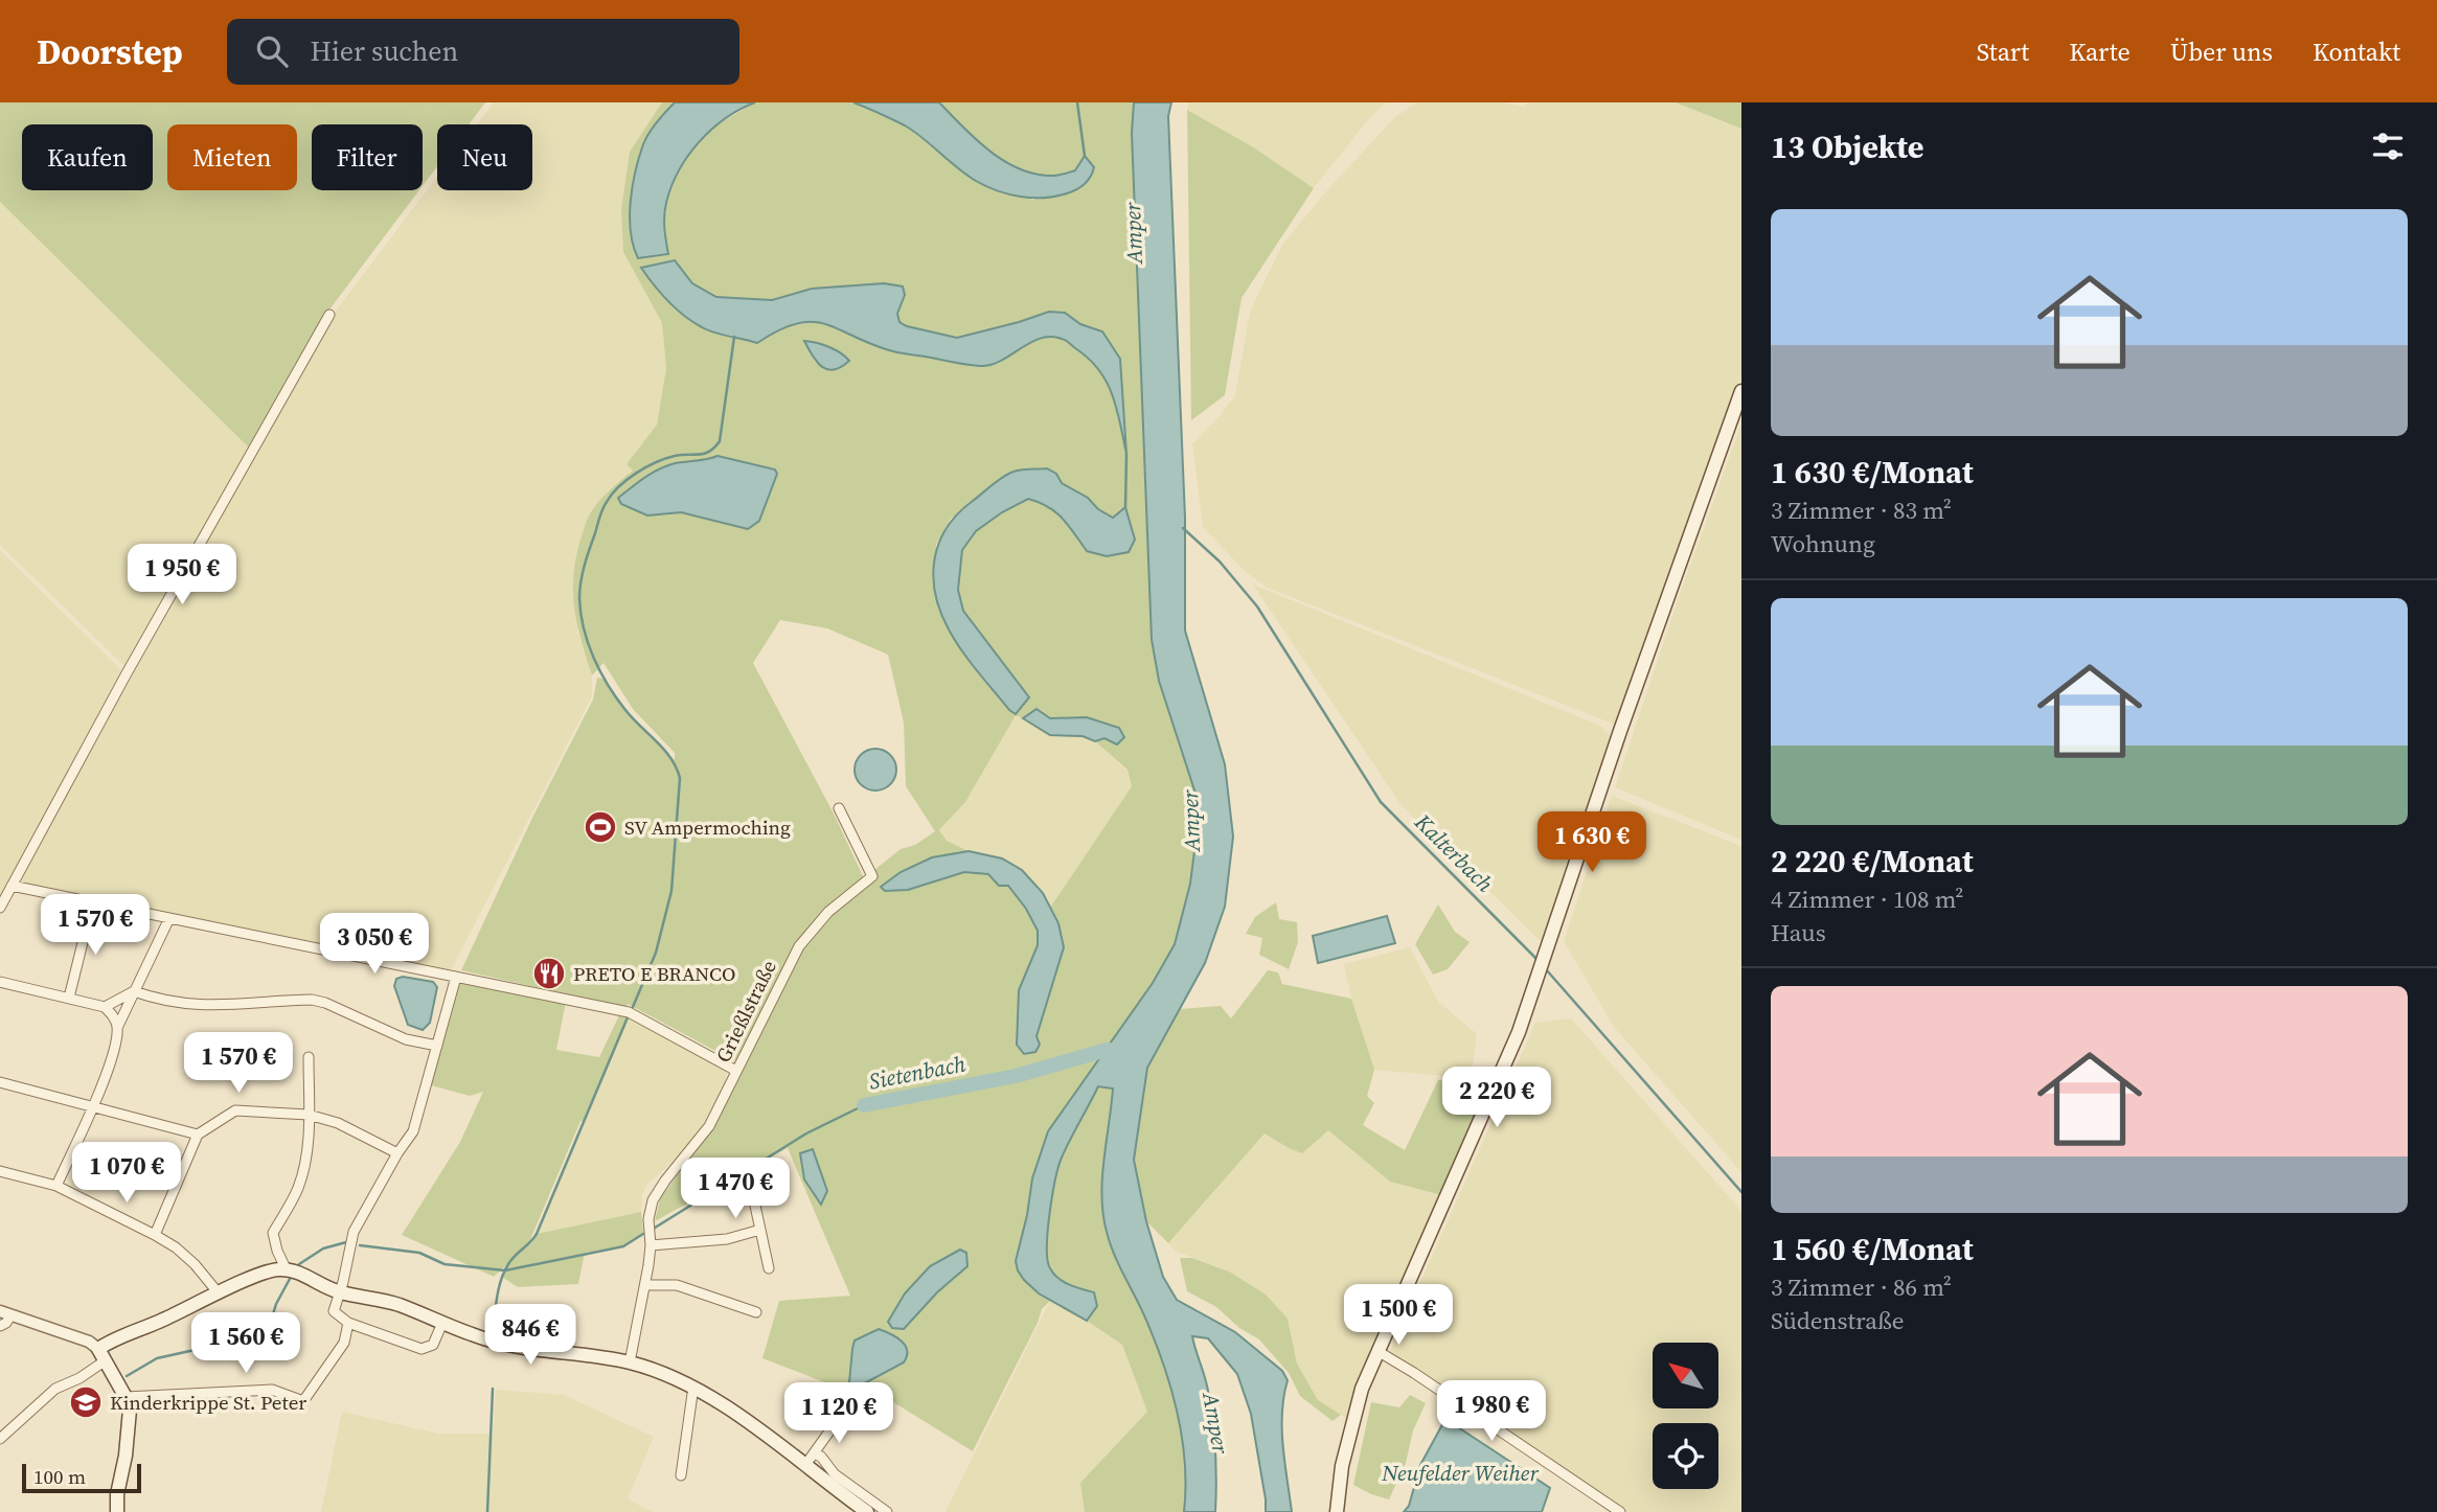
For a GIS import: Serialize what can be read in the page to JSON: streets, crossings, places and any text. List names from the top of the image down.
{
  "streets": {
    "street": ["Grießlstraße"]
  },
  "water": [
    "Amper",
    "Kalterbach",
    "Sietenbach",
    "Neufelder Weiher"
  ],
  "places": {
    "sports": ["SV Ampermoching"],
    "restaurant": ["PRETO E BRANCO"],
    "school or university": ["Kinderkrippe St. Peter"]
  },
  "scale_bar": "100 m",
  "north": "top left",
  "page": {
    "header": "Doorstep",
    "search": "Hier suchen",
    "nav": [
      "Start",
      "Karte",
      "Über uns",
      "Kontakt"
    ],
    "heading": "13 Objekte",
    "chip": [
      "Kaufen",
      "Mieten",
      "Filter",
      "Neu"
    ],
    "list": [
      {
        "name": "1 630 €/Monat",
        "note": "3 Zimmer · 83 m² · Wohnung"
      },
      {
        "name": "2 220 €/Monat",
        "note": "4 Zimmer · 108 m² · Haus"
      },
      {
        "name": "1 560 €/Monat",
        "note": "3 Zimmer · 86 m² · Südenstraße"
      }
    ],
    "price": [
      "1 950 €",
      "1 630 €",
      "1 570 €",
      "3 050 €",
      "1 570 €",
      "2 220 €",
      "1 070 €",
      "1 470 €",
      "1 500 €",
      "846 €",
      "1 560 €",
      "1 980 €",
      "1 120 €"
    ],
    "scale": "100 m"
  }
}
